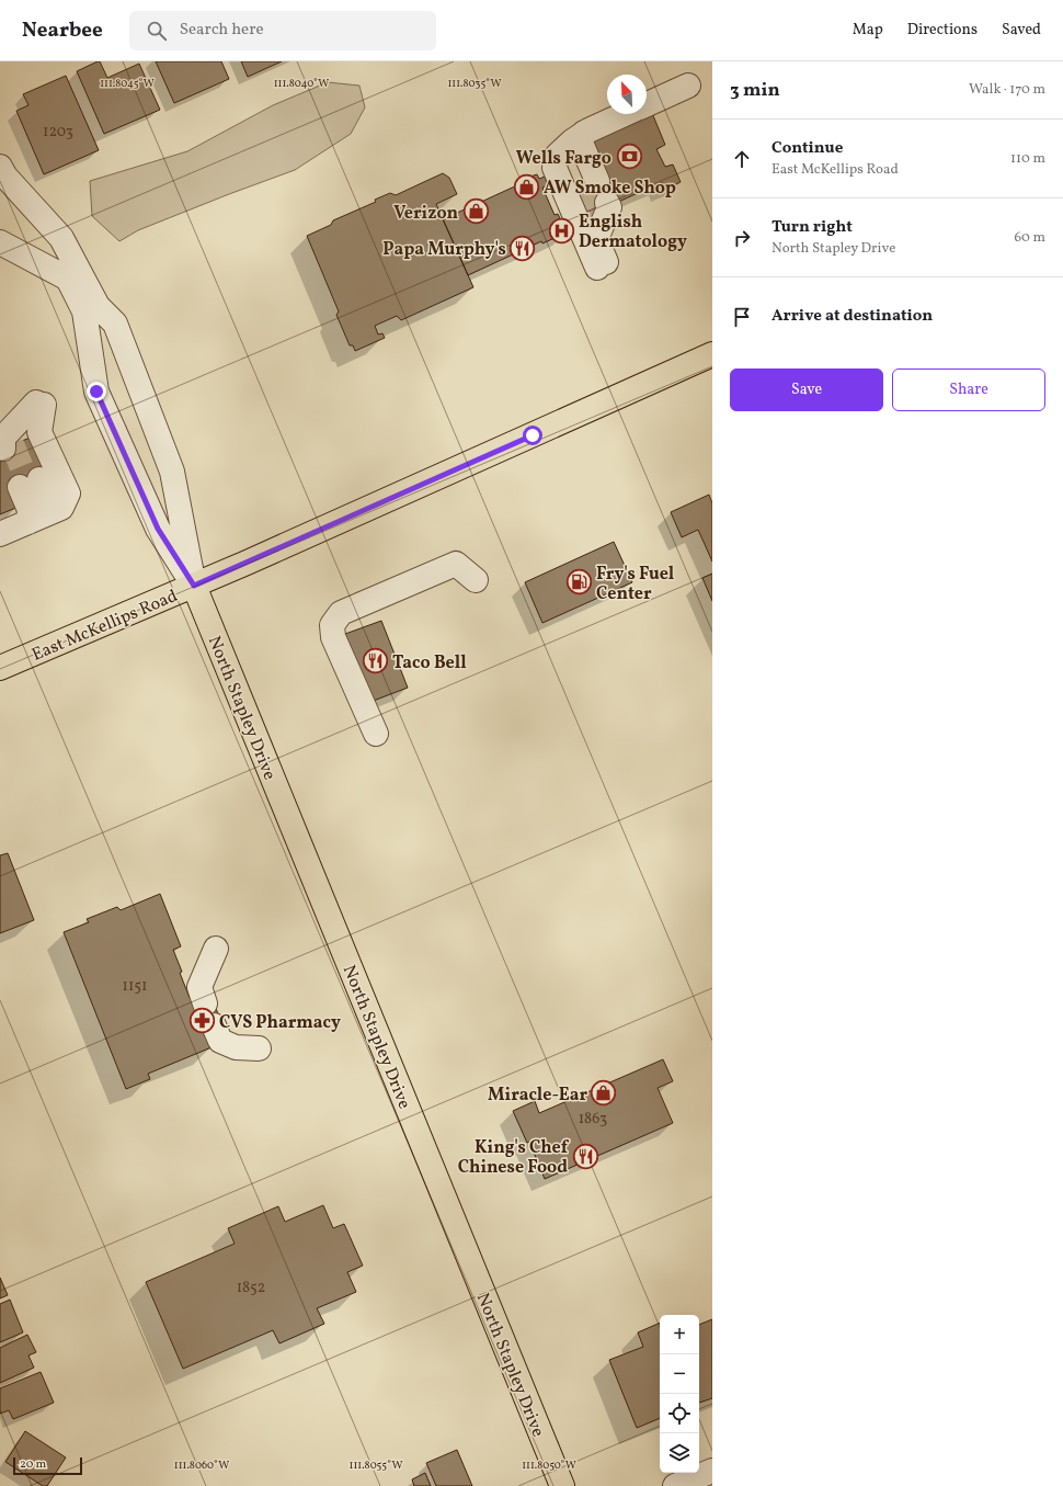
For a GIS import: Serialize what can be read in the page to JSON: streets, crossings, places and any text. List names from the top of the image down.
{
  "streets": {
    "main road": ["East McKellips Road", "North Stapley Drive"]
  },
  "crossings": [
    ["East McKellips Road", "North Stapley Drive"]
  ],
  "places": {
    "bank": ["Wells Fargo"],
    "shop": ["AW Smoke Shop", "Verizon", "Miracle-Ear"],
    "hospital": ["English Dermatology"],
    "restaurant": ["Papa Murphy's", "Taco Bell", "King's Chef Chinese Food"],
    "fuel station": ["Fry's Fuel Center"],
    "pharmacy": ["CVS Pharmacy"]
  },
  "house_numbers": [
    "1203",
    "1151",
    "1863",
    "1852"
  ],
  "scale_bar": "20 m",
  "north": "top left",
  "page": {
    "header": "Nearbee",
    "search": "Search here",
    "nav": ["Map", "Directions", "Saved"],
    "heading": ["3 min", "Walk · 170 m"],
    "list": [
      ["Continue", "East McKellips Road", "110 m"],
      ["Turn right", "North Stapley Drive", "60 m"],
      "Arrive at destination"
    ],
    "buttons": ["Save", "Share"],
    "map_buttons": ["+", "−"],
    "scale": "20 m"
  },
  "coordinates": [
    "111.8045°W",
    "111.8040°W",
    "111.8035°W",
    "111.8060°W",
    "111.8055°W",
    "111.8050°W"
  ]
}
